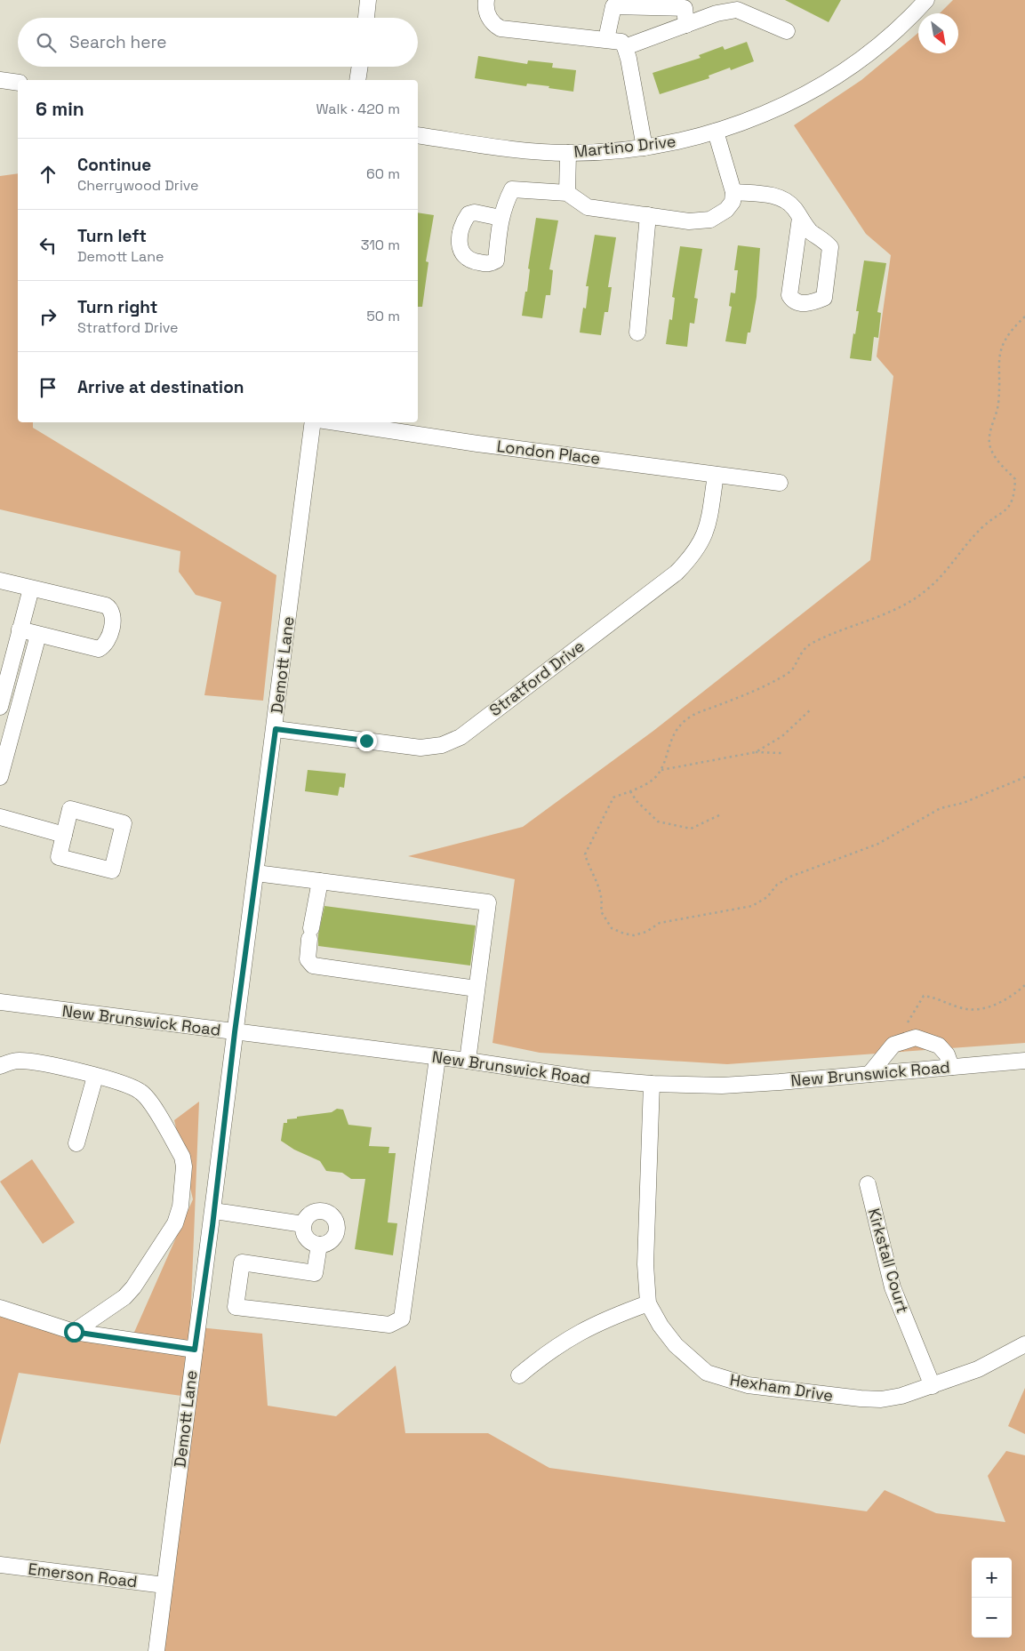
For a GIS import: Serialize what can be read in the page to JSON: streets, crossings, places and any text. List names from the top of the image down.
{
  "streets": {
    "street": [
      "Martino Drive",
      "London Place",
      "Demott Lane",
      "Stratford Drive",
      "New Brunswick Road",
      "Kirkstall Court",
      "Hexham Drive",
      "Emerson Road"
    ]
  },
  "crossings": [
    ["London Place", "Stratford Drive"],
    ["Demott Lane", "Stratford Drive"],
    ["Demott Lane", "New Brunswick Road"],
    ["Demott Lane", "Emerson Road"],
    ["New Brunswick Road", "Hexham Drive"],
    ["Kirkstall Court", "Hexham Drive"]
  ],
  "north": "bottom right",
  "page": {
    "search": "Search here",
    "heading": ["6 min", "Walk · 420 m"],
    "list": [
      ["Continue", "Cherrywood Drive", "60 m"],
      ["Turn left", "Demott Lane", "310 m"],
      ["Turn right", "Stratford Drive", "50 m"],
      "Arrive at destination"
    ],
    "map_buttons": ["+", "−"]
  }
}
